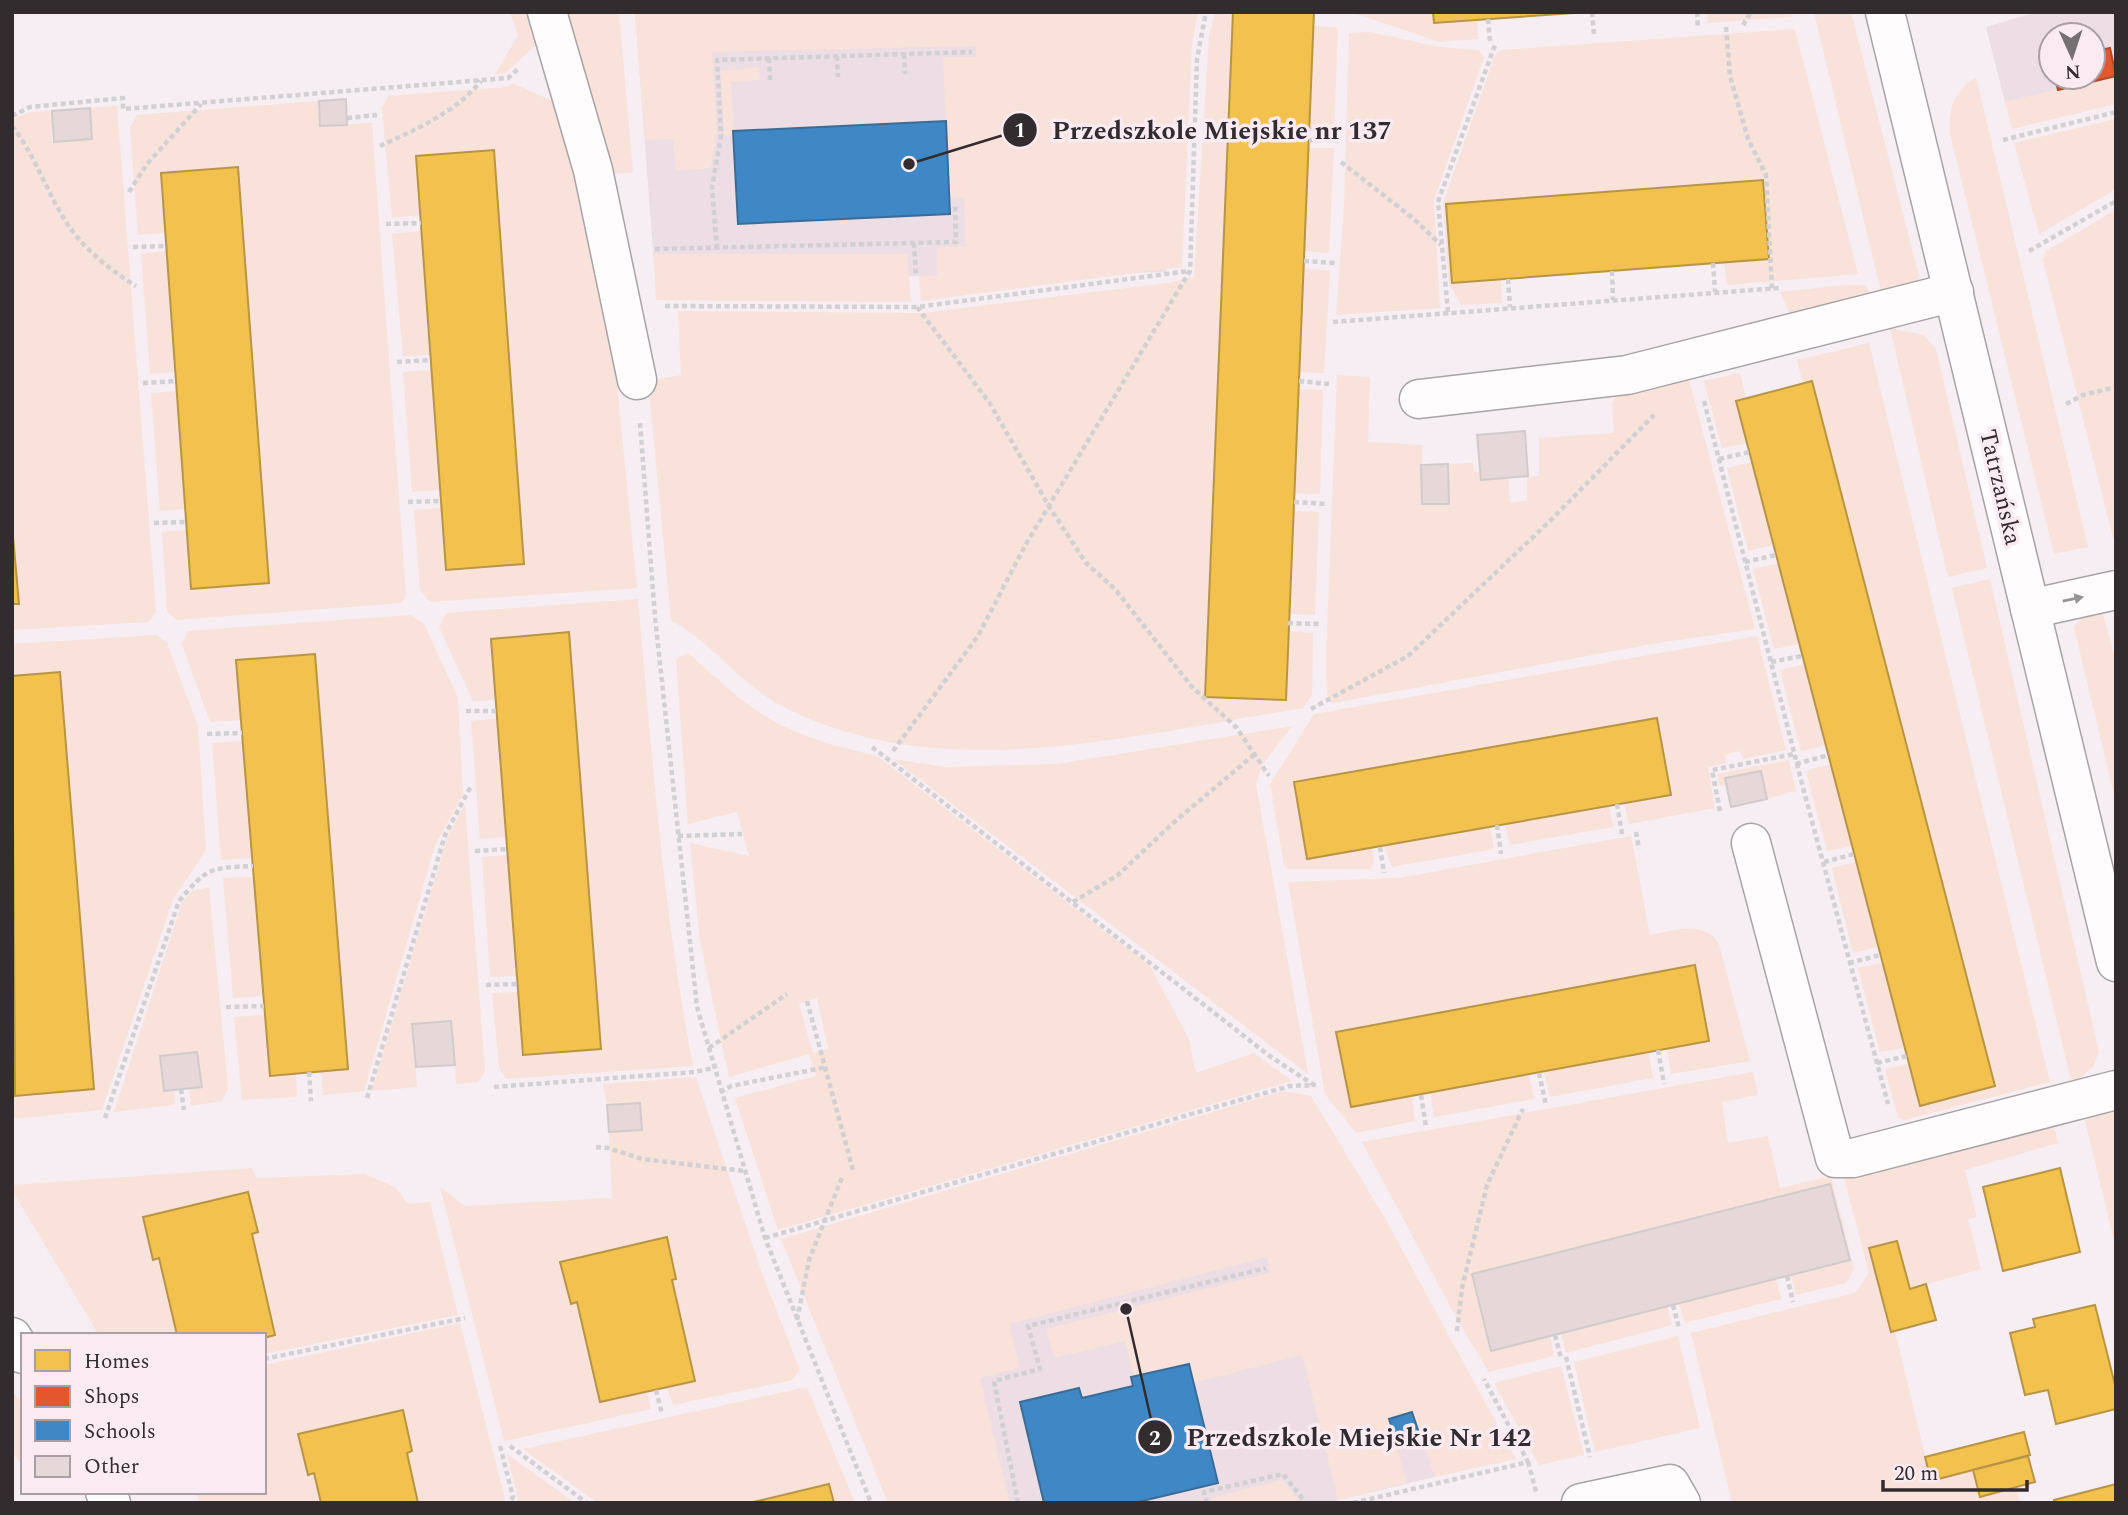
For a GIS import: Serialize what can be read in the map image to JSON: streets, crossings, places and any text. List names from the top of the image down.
{
  "streets": {
    "street": ["Tatrzańska"]
  },
  "places": ["Przedszkole Miejskie nr 137", "Przedszkole Miejskie Nr 142"],
  "legend": [
    "Homes",
    "Shops",
    "Schools",
    "Other"
  ],
  "scale_bar": "20 m",
  "north": "bottom"
}
